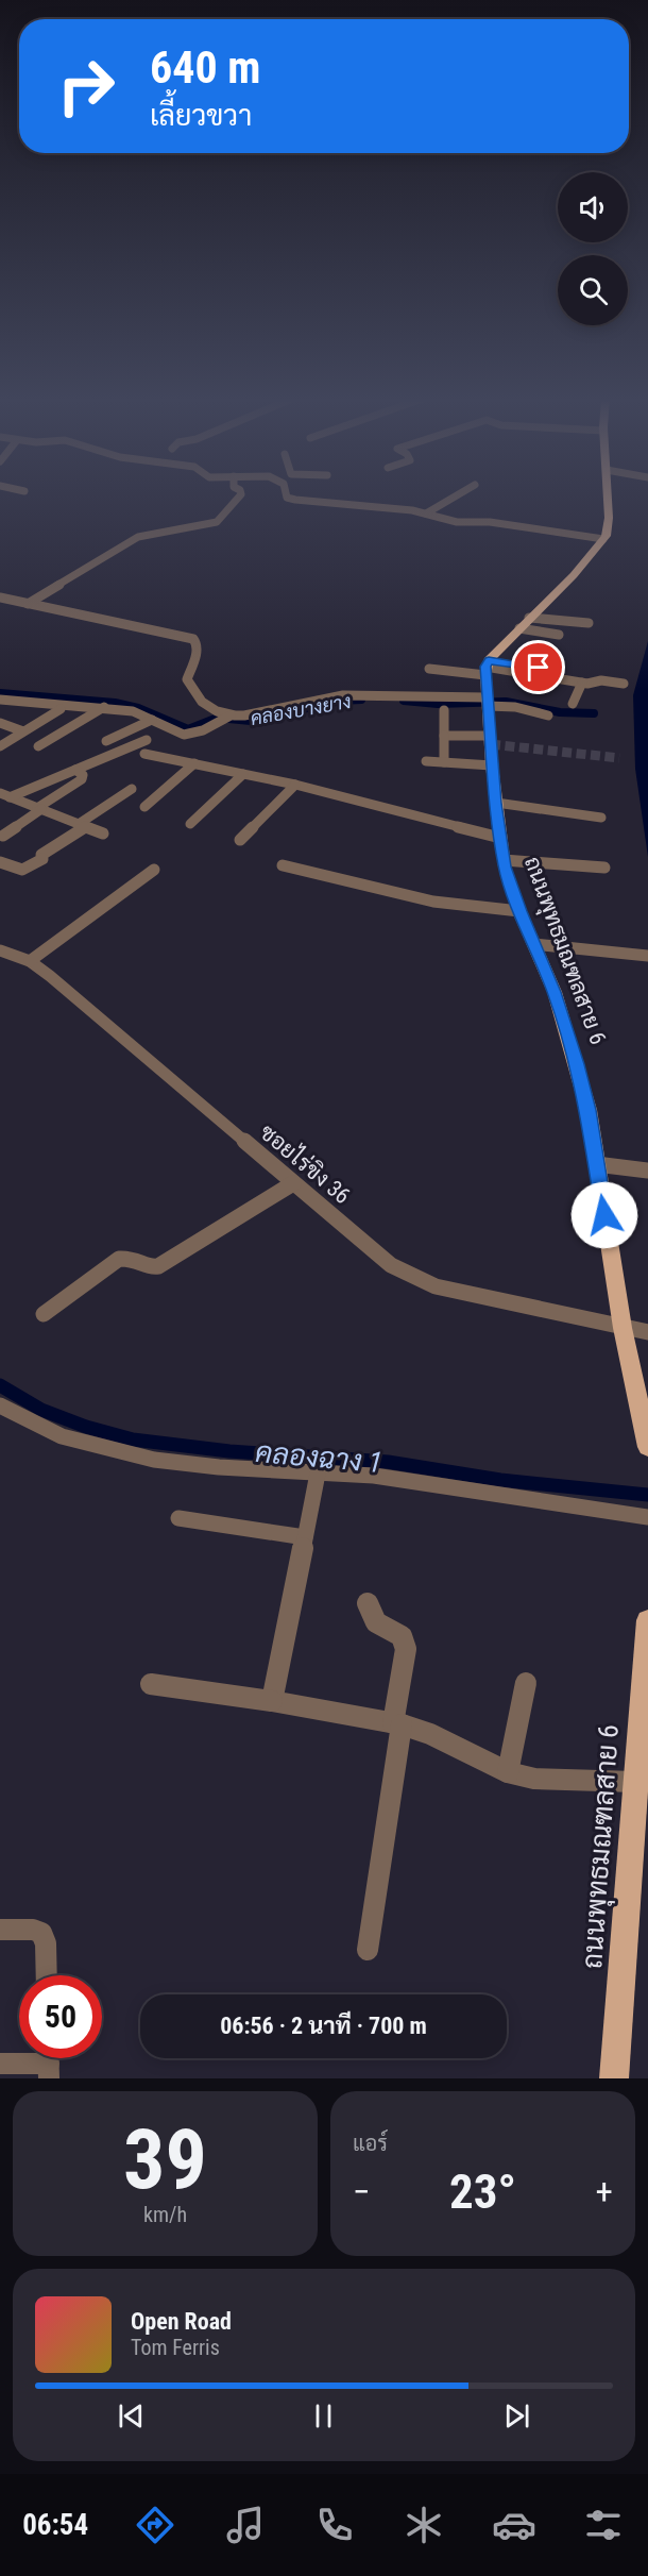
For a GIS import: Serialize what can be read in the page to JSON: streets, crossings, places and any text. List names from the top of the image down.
{
  "streets": {
    "main road": ["ถนนพุทธมณฑลสาย 6"],
    "street": ["ซอยไร่ขิง 36"]
  },
  "crossings": [
    ["ถนนพุทธมณฑลสาย 6", "ซอยไร่ขิง 36"]
  ],
  "water": ["คลองบางยาง", "คลองฉาง 1"],
  "page": {
    "turn": ["640 m", "เลี้ยวขวา"],
    "limit": "50",
    "trip": "06:56 · 2 นาที · 700 m",
    "tile": [
      ["39", "km/h"],
      "แอร์"
    ],
    "heat": ["−", "23°", "+"],
    "song": ["Open Road", "Tom Ferris"],
    "tabs": "06:54"
  }
}
